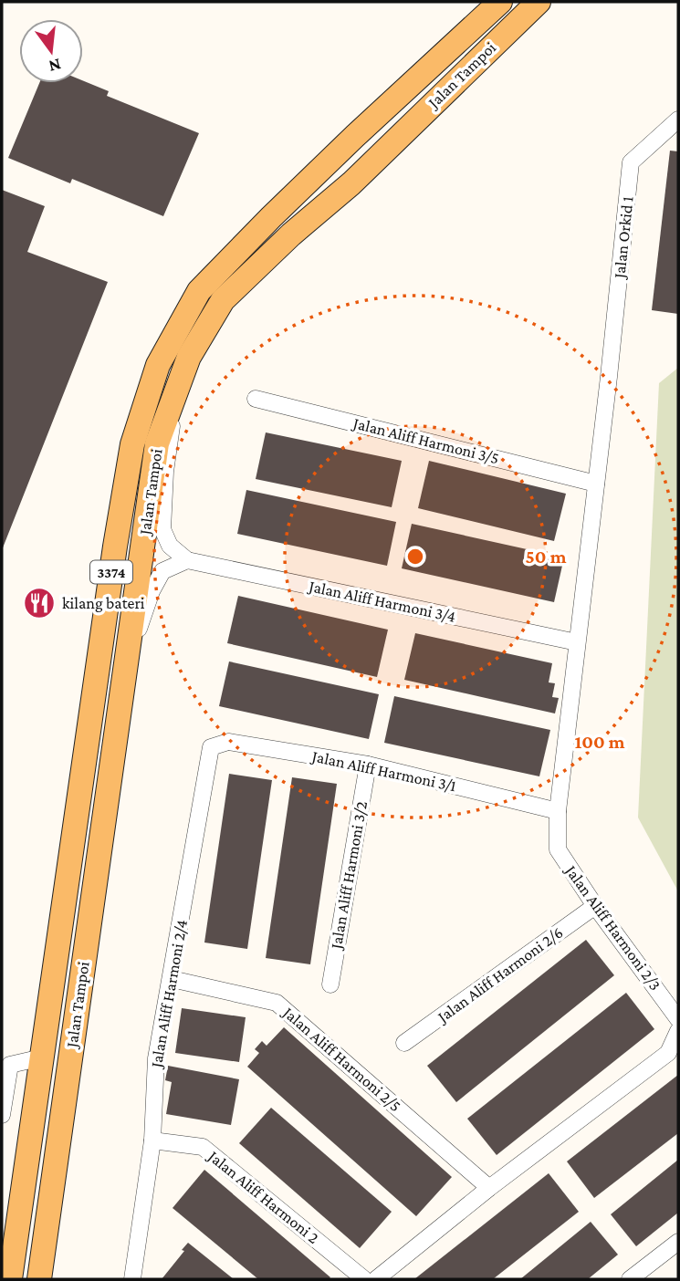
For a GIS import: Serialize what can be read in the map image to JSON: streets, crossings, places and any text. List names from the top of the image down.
{
  "streets": {
    "main road": ["Jalan Tampoi", "3374"],
    "street": [
      "Jalan Orkid 1",
      "Jalan Aliff Harmoni 3/5",
      "Jalan Aliff Harmoni 3/4",
      "Jalan Aliff Harmoni 3/1",
      "Jalan Aliff Harmoni 3/2",
      "Jalan Aliff Harmoni 2/3",
      "Jalan Aliff Harmoni 2/6",
      "Jalan Aliff Harmoni 2/4",
      "Jalan Aliff Harmoni 2/5",
      "Jalan Aliff Harmoni 2"
    ]
  },
  "crossings": [
    ["Jalan Orkid 1", "Jalan Aliff Harmoni 2/3"],
    ["Jalan Aliff Harmoni 3/5", "Jalan Aliff Harmoni 2/3"],
    ["Jalan Aliff Harmoni 3/4", "Jalan Aliff Harmoni 2/3"],
    ["Jalan Aliff Harmoni 3/1", "Jalan Aliff Harmoni 3/2"],
    ["Jalan Aliff Harmoni 3/1", "Jalan Aliff Harmoni 2/3"],
    ["Jalan Aliff Harmoni 3/1", "Jalan Aliff Harmoni 2/4"],
    ["Jalan Aliff Harmoni 2/3", "Jalan Aliff Harmoni 2/6"],
    ["Jalan Aliff Harmoni 2/4", "Jalan Aliff Harmoni 2/5"],
    ["Jalan Aliff Harmoni 2/4", "Jalan Aliff Harmoni 2"]
  ],
  "places": {
    "restaurant": ["kilang bateri"]
  },
  "north": "bottom",
  "rings": ["50 m", "100 m"]
}
